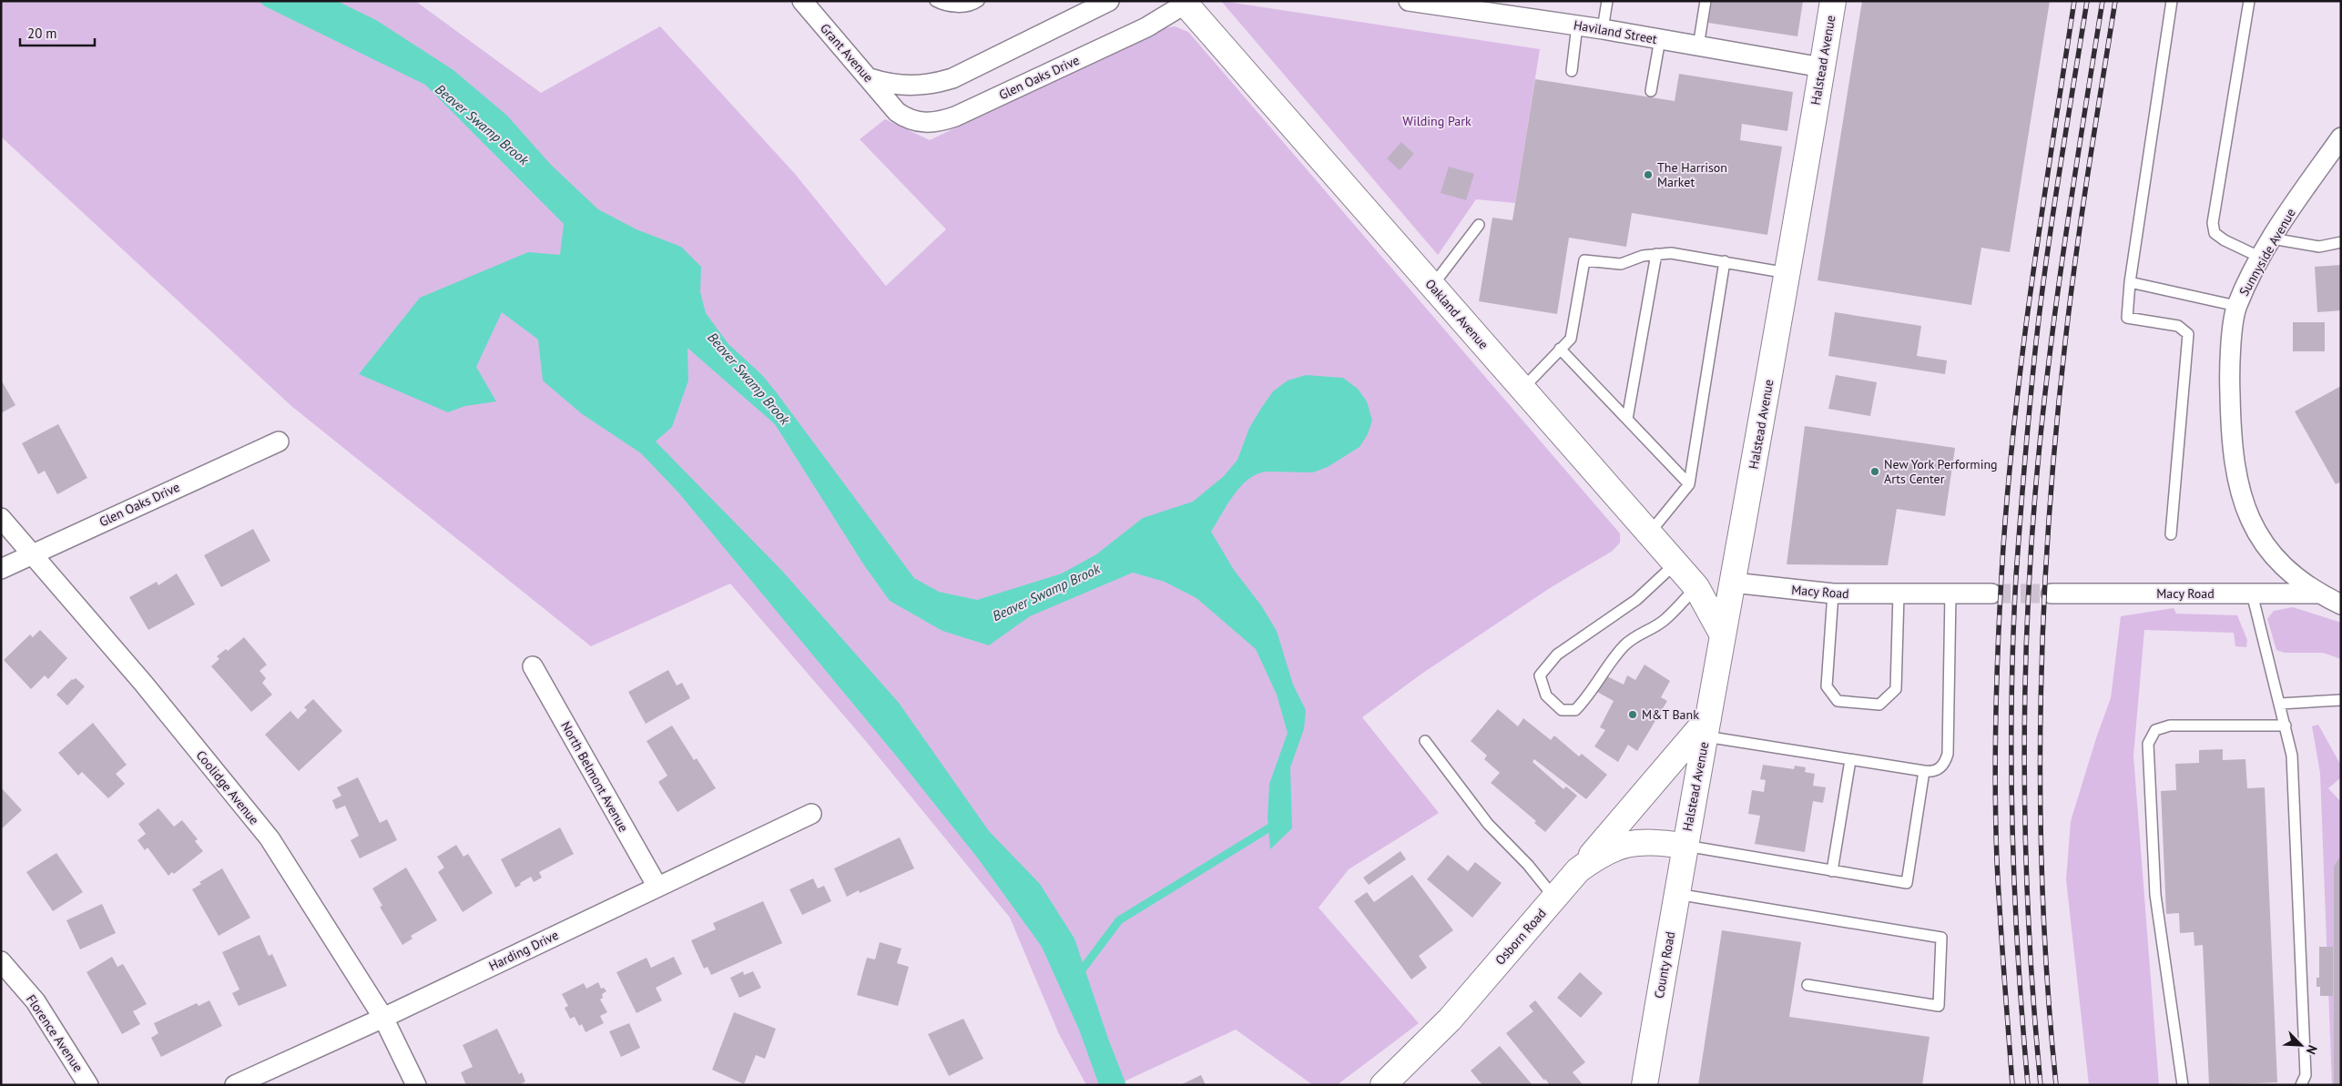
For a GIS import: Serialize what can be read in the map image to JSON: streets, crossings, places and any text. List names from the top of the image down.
{
  "streets": {
    "street": [
      "Haviland Street",
      "Grant Avenue",
      "Halstead Avenue",
      "Glen Oaks Drive",
      "Sunnyside Avenue",
      "Oakland Avenue",
      "Macy Road",
      "North Belmont Avenue",
      "Coolidge Avenue",
      "Osborn Road",
      "Harding Drive",
      "County Road",
      "Florence Avenue"
    ]
  },
  "crossings": [
    ["Haviland Street", "Halstead Avenue"],
    ["Grant Avenue", "Glen Oaks Drive"],
    ["Halstead Avenue", "Oakland Avenue"],
    ["Halstead Avenue", "Macy Road"],
    ["Halstead Avenue", "Osborn Road"],
    ["Halstead Avenue", "County Road"],
    ["Glen Oaks Drive", "Oakland Avenue"],
    ["Glen Oaks Drive", "Coolidge Avenue"],
    ["Sunnyside Avenue", "Macy Road"],
    ["North Belmont Avenue", "Harding Drive"],
    ["Coolidge Avenue", "Harding Drive"],
    ["Osborn Road", "County Road"]
  ],
  "water": ["Beaver Swamp Brook"],
  "parks": ["Wilding Park"],
  "places": ["The Harrison Market", "New York Performing Arts Center", "M&T Bank"],
  "scale_bar": "20 m",
  "north": "bottom right"
}
